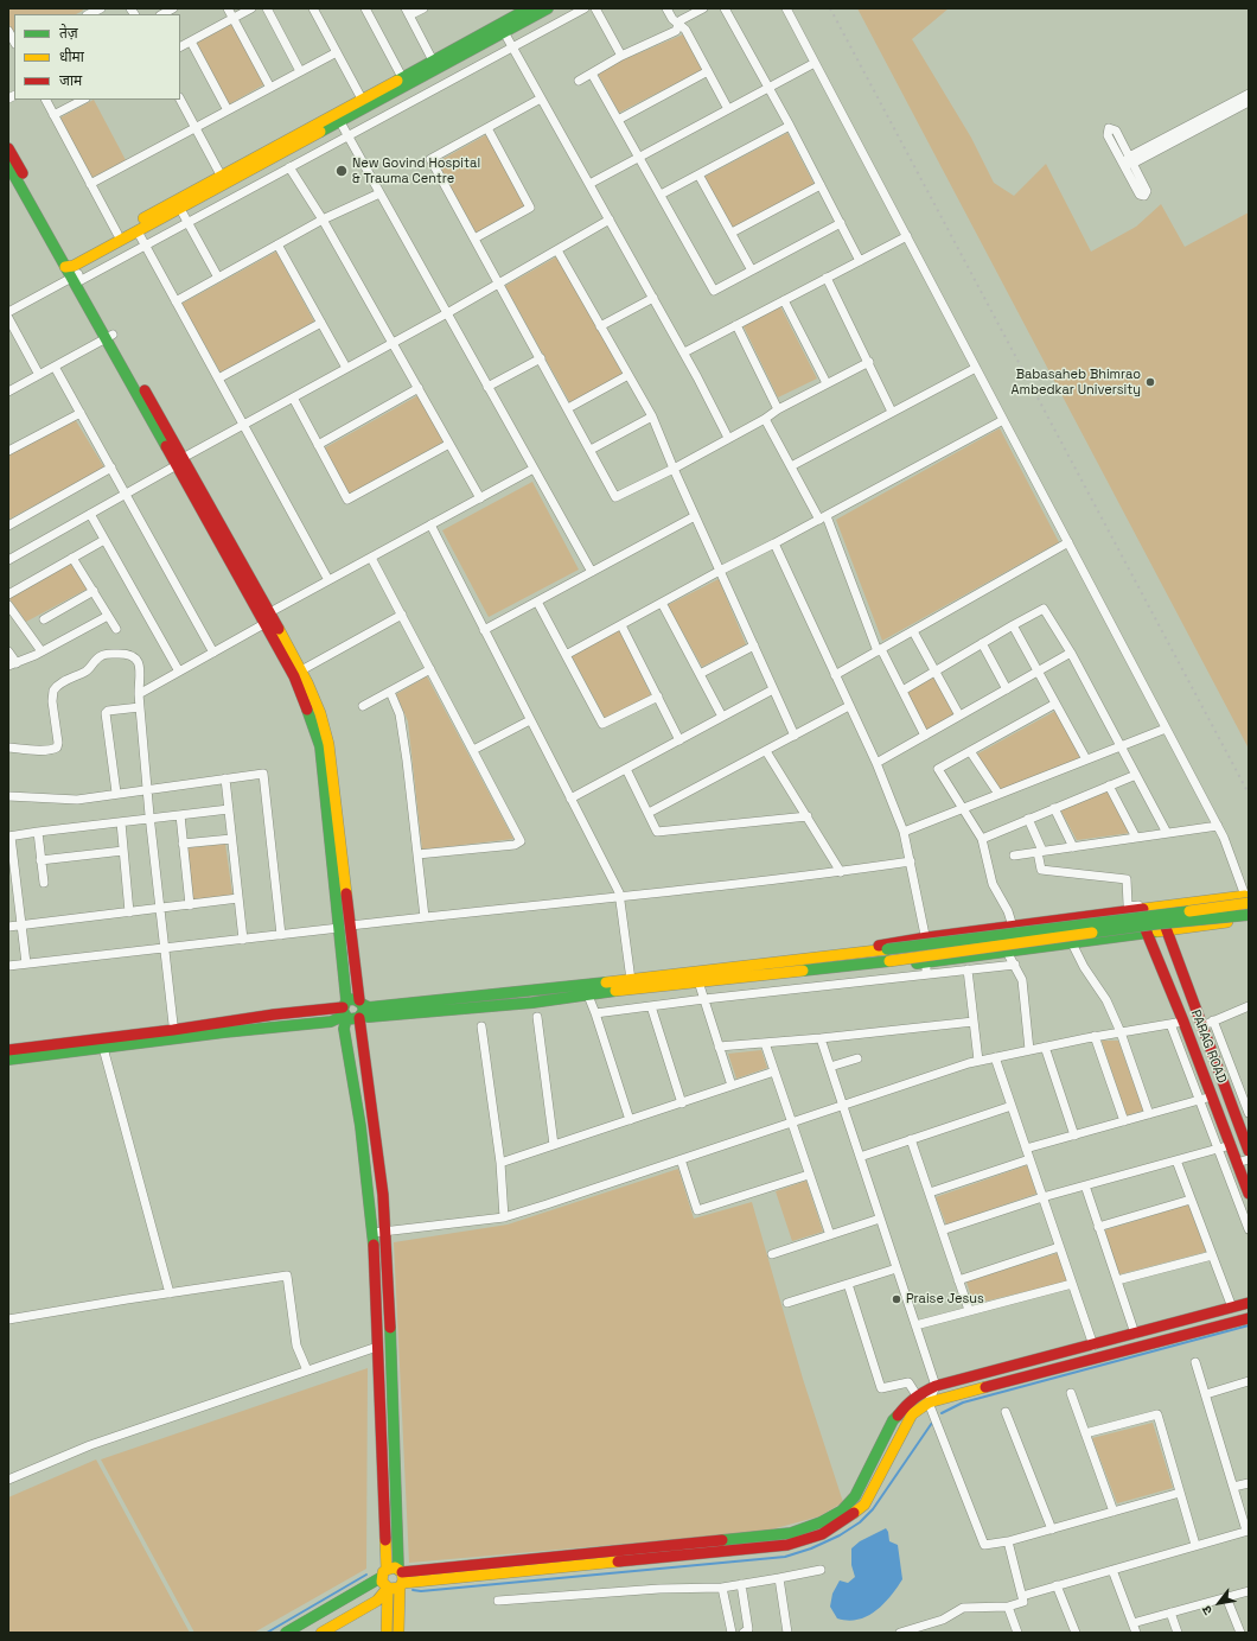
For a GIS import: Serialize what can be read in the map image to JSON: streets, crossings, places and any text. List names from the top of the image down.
{
  "streets": {
    "street": ["PARAG ROAD"]
  },
  "places": ["New Govind Hospital & Trauma Centre", "Babasaheb Bhimrao Ambedkar University", "Praise Jesus"],
  "legend": ["तेज़", "धीमा", "जाम"],
  "north": "bottom left"
}
